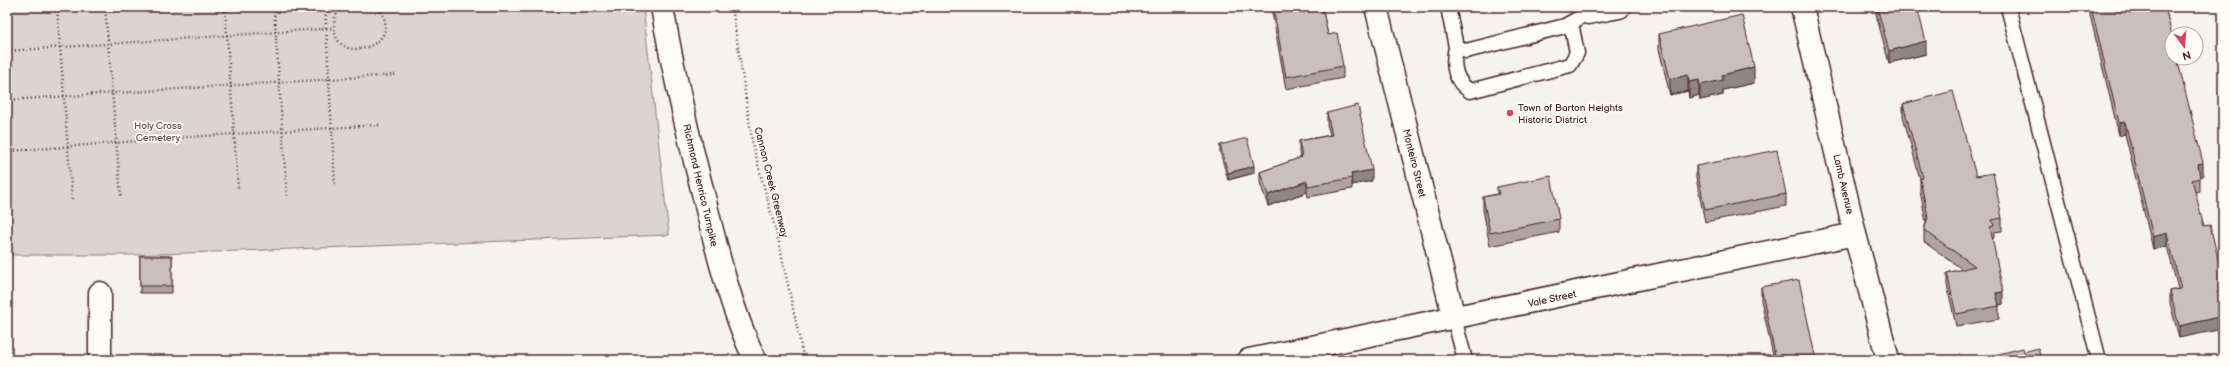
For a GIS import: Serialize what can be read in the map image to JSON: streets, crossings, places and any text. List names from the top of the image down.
{
  "streets": {
    "street": [
      "Monteiro Street",
      "Lamb Avenue",
      "Richmond Henrico Turnpike",
      "Vale Street"
    ],
    "path": ["Cannon Creek Greenway"]
  },
  "crossings": [
    ["Monteiro Street", "Vale Street"],
    ["Lamb Avenue", "Vale Street"]
  ],
  "parks": ["Holy Cross Cemetery"],
  "places": ["Town of Barton Heights Historic District"],
  "north": "bottom"
}
